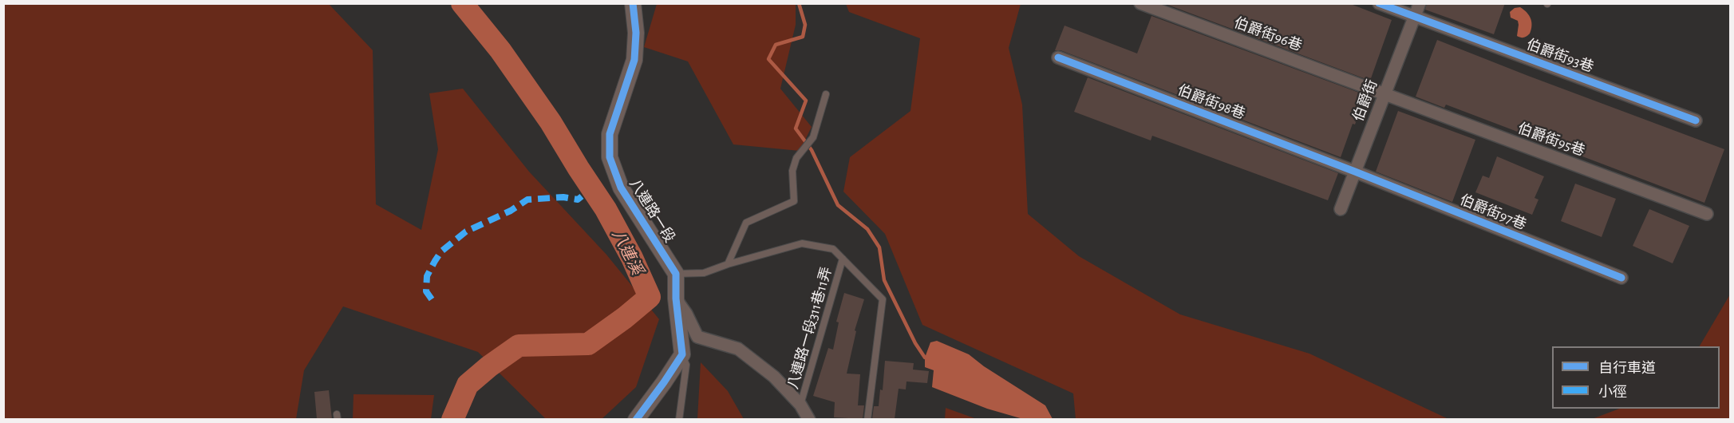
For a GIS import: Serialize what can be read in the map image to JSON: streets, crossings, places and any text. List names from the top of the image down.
{
  "streets": {
    "street": [
      "伯爵街96巷",
      "伯爵街93巷",
      "伯爵街",
      "伯爵街98巷",
      "伯爵街95巷",
      "八連路一段",
      "伯爵街97巷"
    ],
    "lane": ["八連路一段311巷11弄"]
  },
  "crossings": [
    ["伯爵街96巷", "伯爵街"],
    ["伯爵街96巷", "伯爵街95巷"],
    ["伯爵街93巷", "伯爵街"],
    ["伯爵街", "伯爵街98巷"],
    ["伯爵街", "伯爵街95巷"],
    ["伯爵街", "伯爵街97巷"],
    ["伯爵街98巷", "伯爵街97巷"]
  ],
  "water": ["八連溪"],
  "legend": ["自行車道", "小徑"]
}
